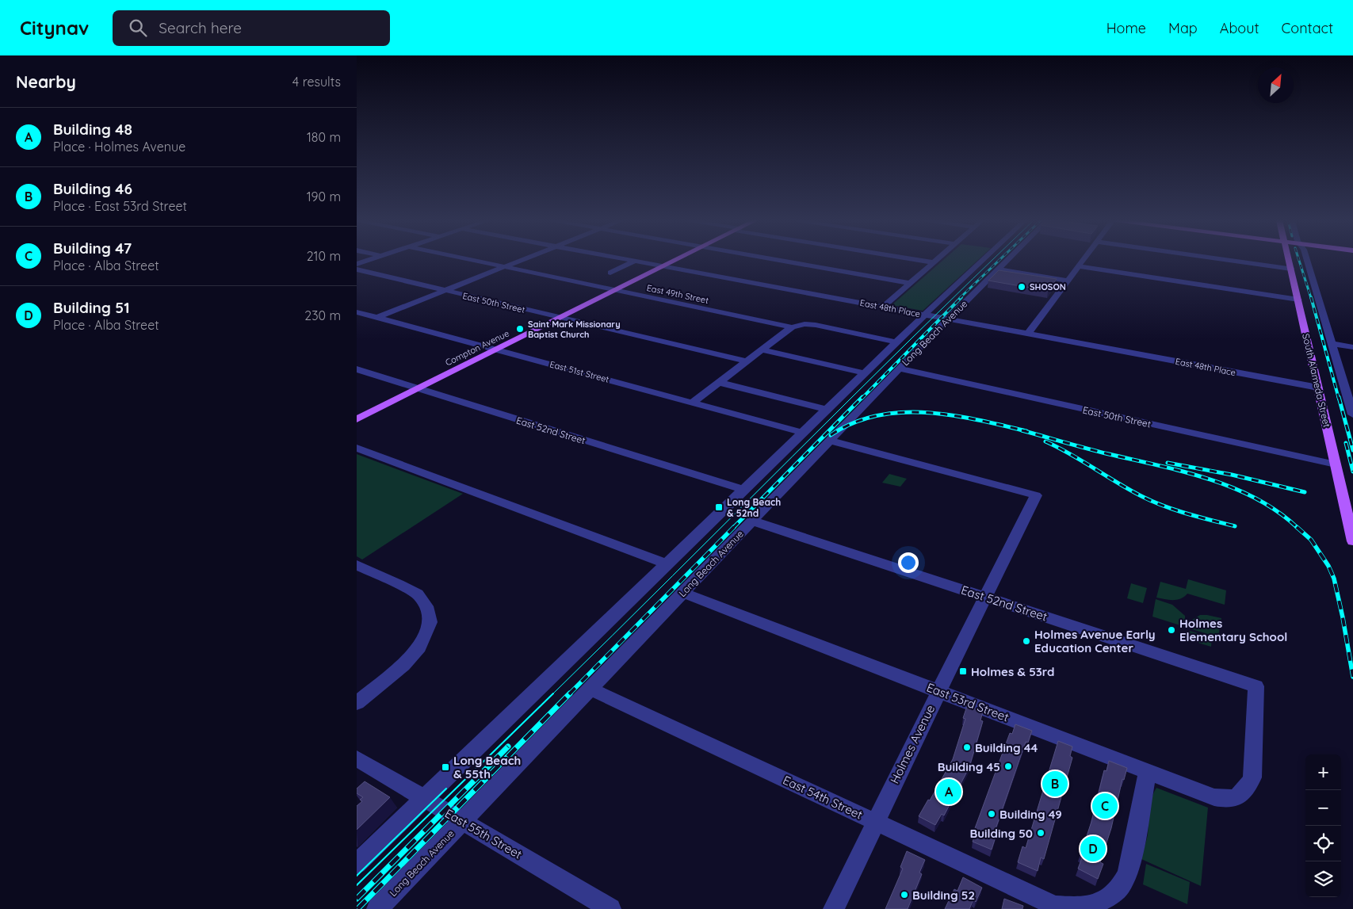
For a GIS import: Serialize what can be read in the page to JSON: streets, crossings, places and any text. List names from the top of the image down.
{
  "streets": {
    "main road": ["Compton Avenue", "South Alameda Street"],
    "street": [
      "East 49th Street",
      "East 50th Street",
      "East 48th Place",
      "Long Beach Avenue",
      "East 51st Street",
      "East 52nd Street",
      "East 53rd Street",
      "Holmes Avenue",
      "East 54th Street",
      "East 55th Street"
    ]
  },
  "crossings": [
    ["East 49th Street", "Long Beach Avenue"],
    ["East 49th Street", "Compton Avenue"],
    ["East 50th Street", "Long Beach Avenue"],
    ["East 50th Street", "Compton Avenue"],
    ["East 50th Street", "South Alameda Street"],
    ["East 48th Place", "Long Beach Avenue"],
    ["East 48th Place", "Compton Avenue"],
    ["East 48th Place", "South Alameda Street"],
    ["Long Beach Avenue", "East 51st Street"],
    ["Long Beach Avenue", "East 52nd Street"],
    ["Long Beach Avenue", "East 53rd Street"],
    ["Long Beach Avenue", "Holmes Avenue"],
    ["Long Beach Avenue", "East 54th Street"],
    ["Long Beach Avenue", "East 55th Street"],
    ["Compton Avenue", "East 51st Street"],
    ["Compton Avenue", "East 52nd Street"],
    ["East 52nd Street", "East 53rd Street"],
    ["East 52nd Street", "Holmes Avenue"],
    ["East 53rd Street", "Holmes Avenue"],
    ["East 53rd Street", "East 54th Street"],
    ["Holmes Avenue", "East 54th Street"]
  ],
  "places": {
    "other": [
      "SHOSON",
      "Saint Mark Missionary Baptist Church",
      "Holmes Elementary School",
      "Holmes Avenue Early Education Center",
      "Building 44",
      "Building 45",
      "Building 49",
      "Building 50",
      "Building 52"
    ],
    "transit": ["Long Beach & 52nd", "Holmes & 53rd", "Long Beach & 55th"]
  },
  "north": "top right",
  "page": {
    "header": "Citynav",
    "search": "Search here",
    "nav": [
      "Home",
      "Map",
      "About",
      "Contact"
    ],
    "heading": ["Nearby", "4 results"],
    "list": [
      {
        "mark": "A",
        "name": "Building 48",
        "note": "Place · Holmes Avenue",
        "value": "180 m"
      },
      {
        "mark": "B",
        "name": "Building 46",
        "note": "Place · East 53rd Street",
        "value": "190 m"
      },
      {
        "mark": "C",
        "name": "Building 47",
        "note": "Place · Alba Street",
        "value": "210 m"
      },
      {
        "mark": "D",
        "name": "Building 51",
        "note": "Place · Alba Street",
        "value": "230 m"
      }
    ],
    "map_buttons": ["+", "−"],
    "pins": [
      "B",
      "A",
      "C",
      "D"
    ]
  }
}
